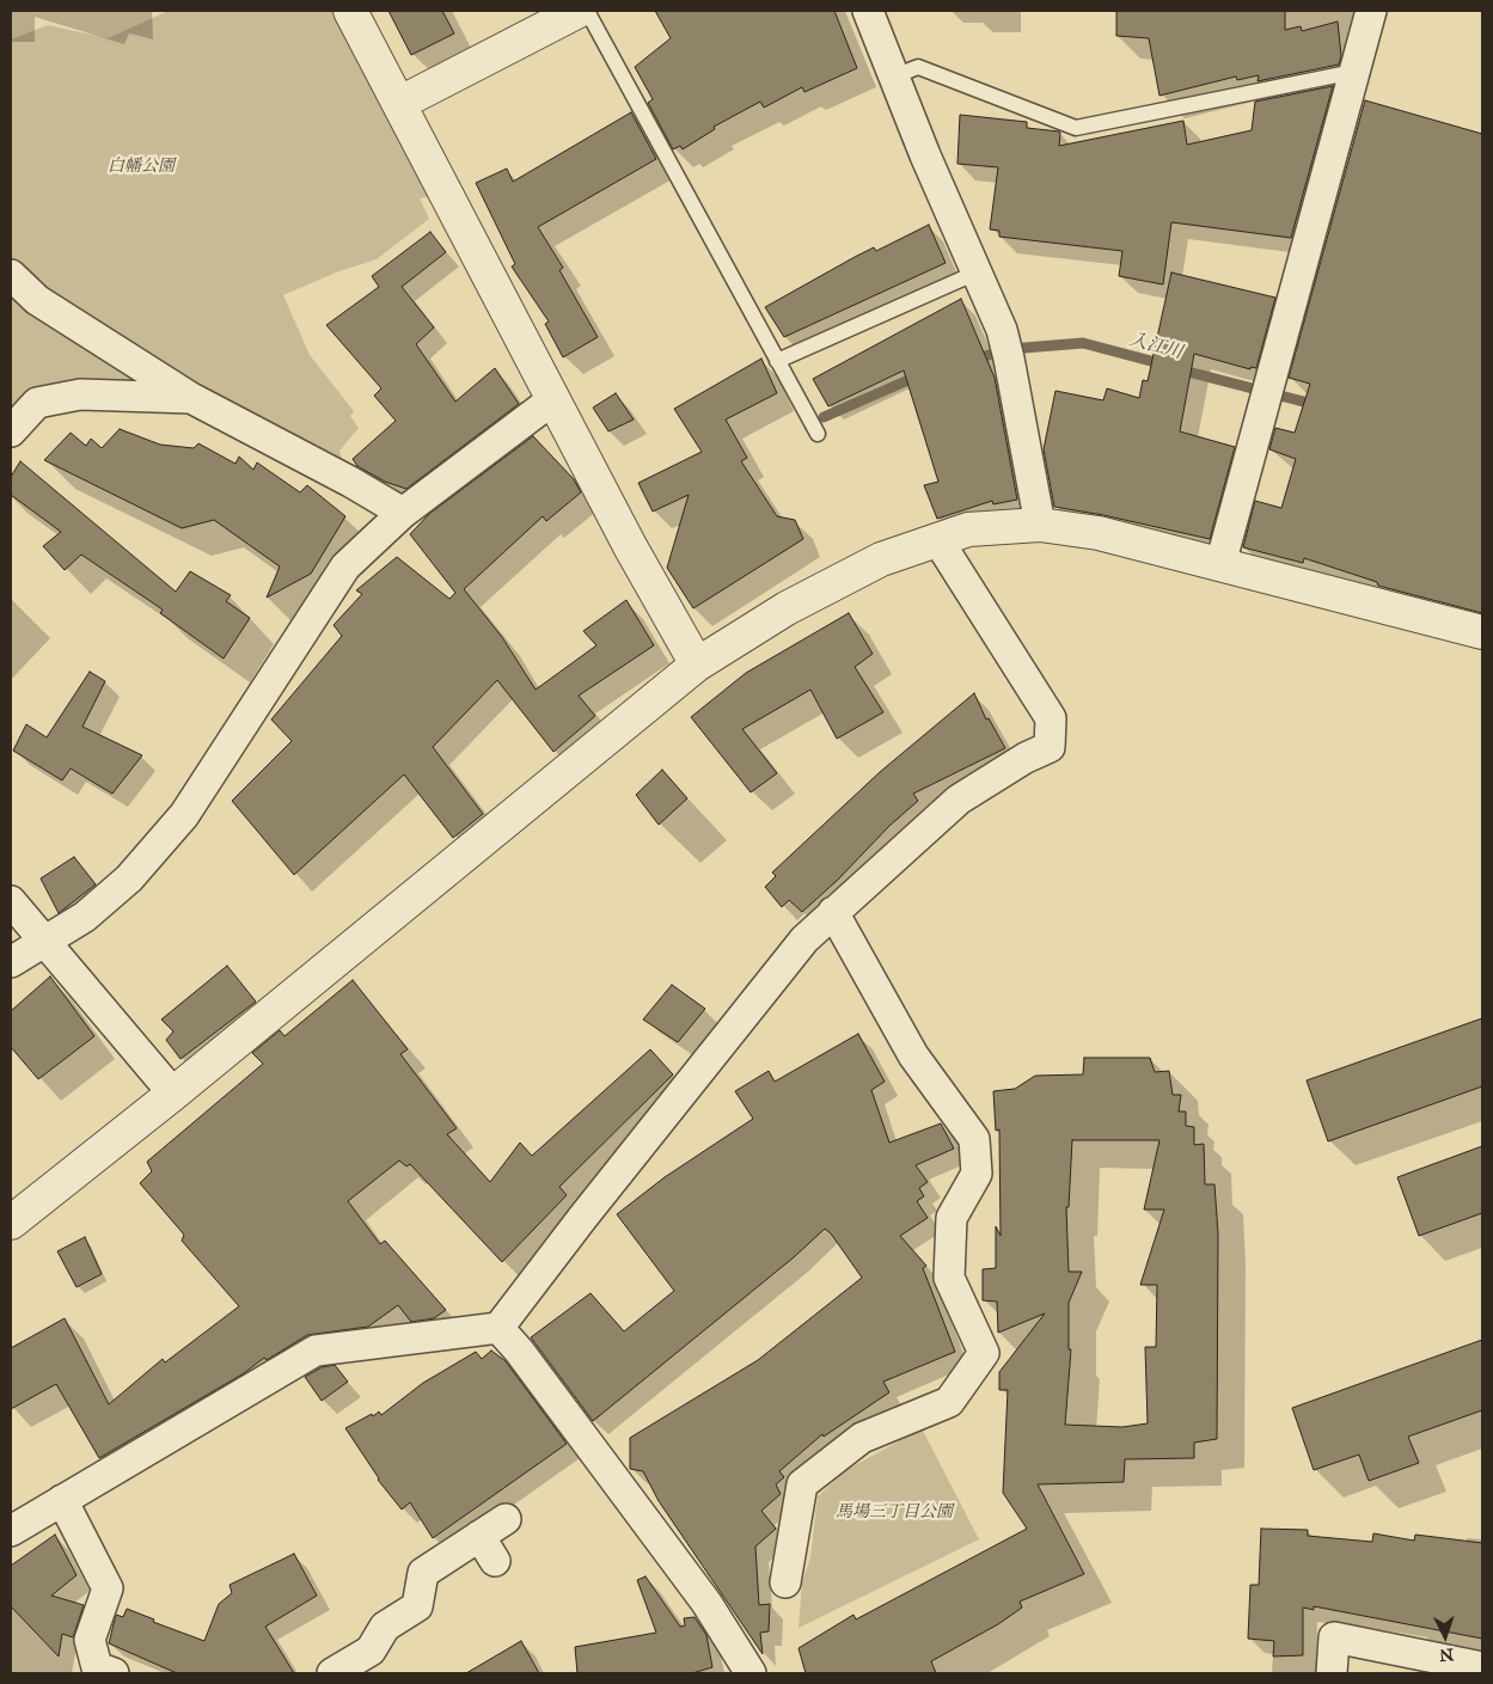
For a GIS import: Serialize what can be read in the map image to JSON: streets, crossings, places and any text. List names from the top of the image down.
{
  "water": ["入江川"],
  "parks": ["白幡公園", "馬場三丁目公園"],
  "north": "bottom"
}
